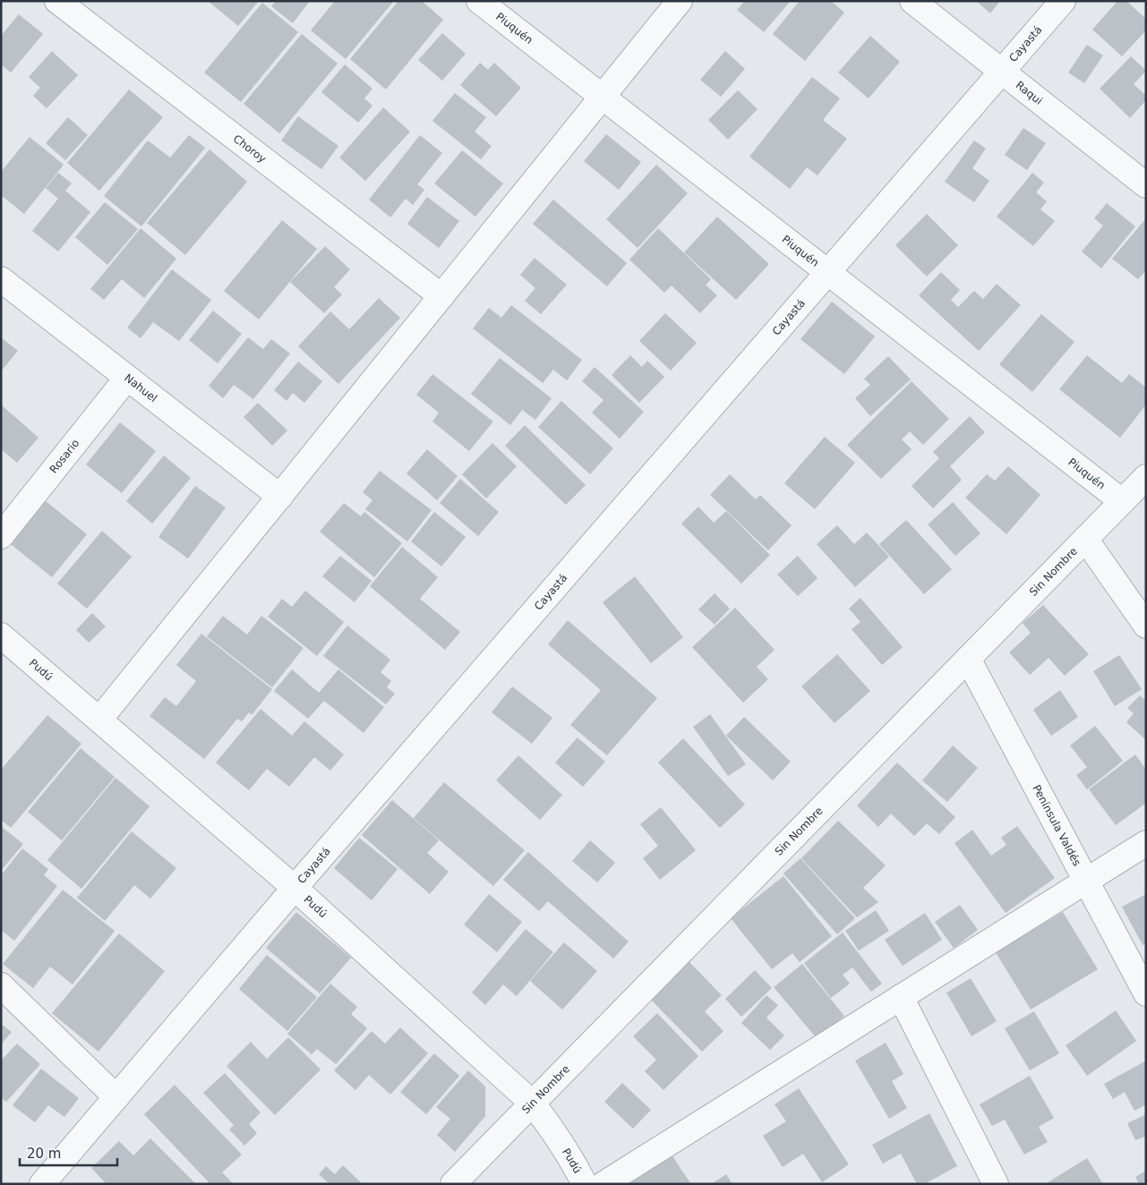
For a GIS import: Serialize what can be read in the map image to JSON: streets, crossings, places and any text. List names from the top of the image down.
{
  "streets": {
    "street": [
      "Piuquén",
      "Cayastá",
      "Raqui",
      "Choroy",
      "Nahuel",
      "Rosario",
      "Sin Nombre",
      "Pudú",
      "Península Valdés"
    ]
  },
  "crossings": [
    ["Piuquén", "Cayastá"],
    ["Piuquén", "Sin Nombre"],
    ["Cayastá", "Raqui"],
    ["Cayastá", "Pudú"],
    ["Nahuel", "Rosario"],
    ["Sin Nombre", "Pudú"],
    ["Sin Nombre", "Península Valdés"]
  ],
  "scale_bar": "20 m"
}
